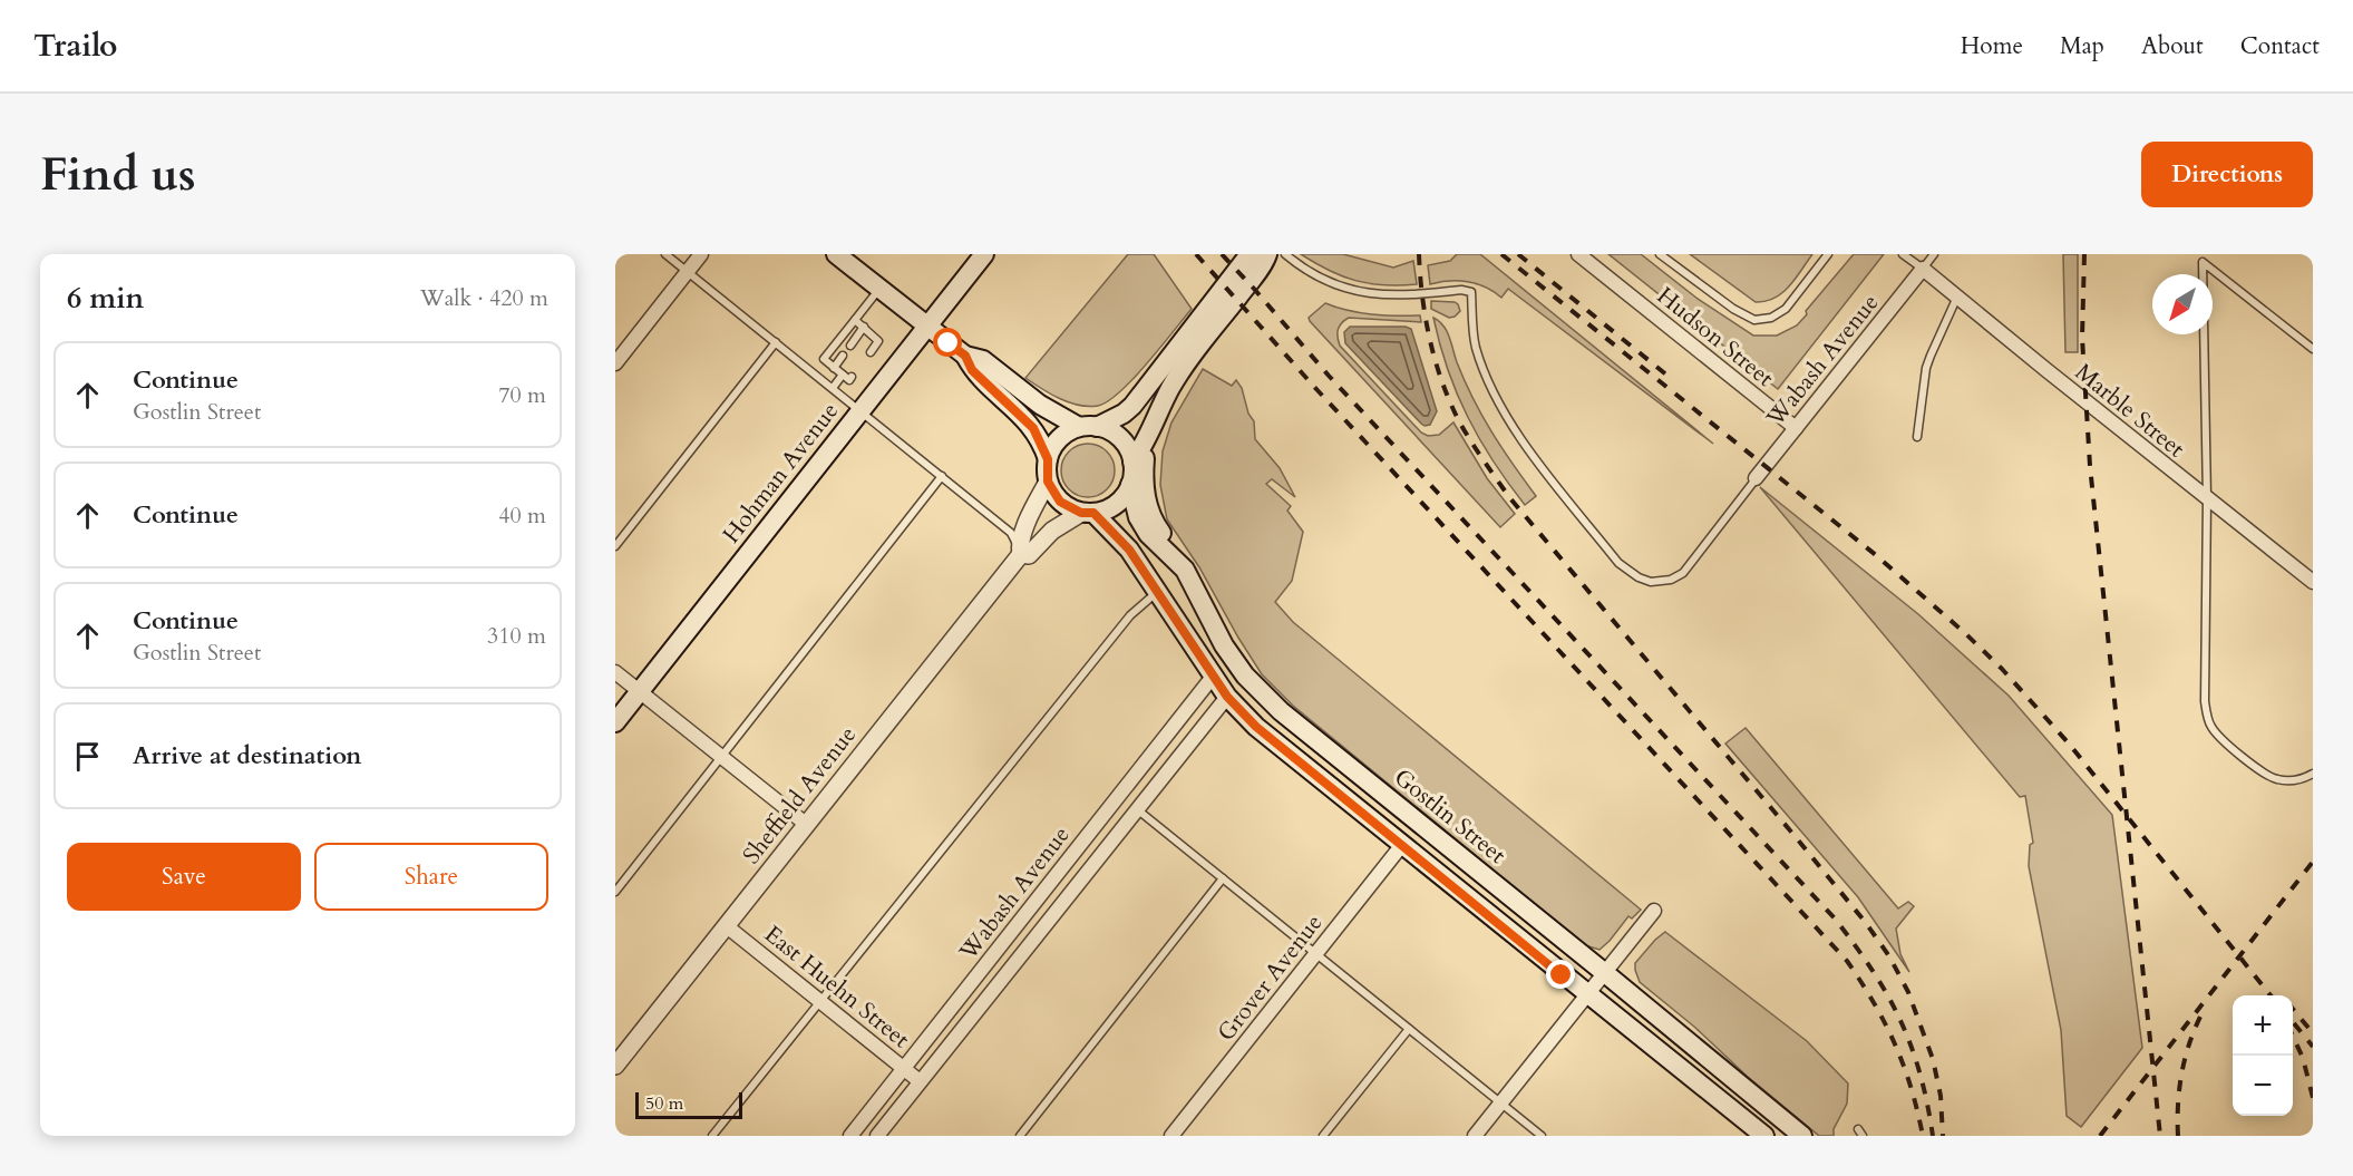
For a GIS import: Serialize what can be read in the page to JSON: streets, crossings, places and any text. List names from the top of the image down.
{
  "streets": {
    "main road": ["Hohman Avenue", "Gostlin Street"],
    "street": [
      "Hudson Street",
      "Wabash Avenue",
      "Marble Street",
      "Sheffield Avenue",
      "Grover Avenue",
      "East Huehn Street"
    ]
  },
  "crossings": [
    ["Hudson Street", "Wabash Avenue"],
    ["Wabash Avenue", "Marble Street"],
    ["Wabash Avenue", "East Huehn Street"],
    ["Sheffield Avenue", "Gostlin Street"],
    ["Sheffield Avenue", "East Huehn Street"]
  ],
  "scale_bar": "50 m",
  "north": "bottom left",
  "page": {
    "header": "Trailo",
    "nav": [
      "Home",
      "Map",
      "About",
      "Contact"
    ],
    "buttons": [
      "Directions",
      ["Save", "Share"]
    ],
    "title": "Find us",
    "heading": ["6 min", "Walk · 420 m"],
    "list": [
      ["Continue", "Gostlin Street", "70 m"],
      ["Continue", "40 m"],
      ["Continue", "Gostlin Street", "310 m"],
      "Arrive at destination"
    ],
    "map_buttons": ["+", "−"],
    "scale": "50 m"
  }
}
